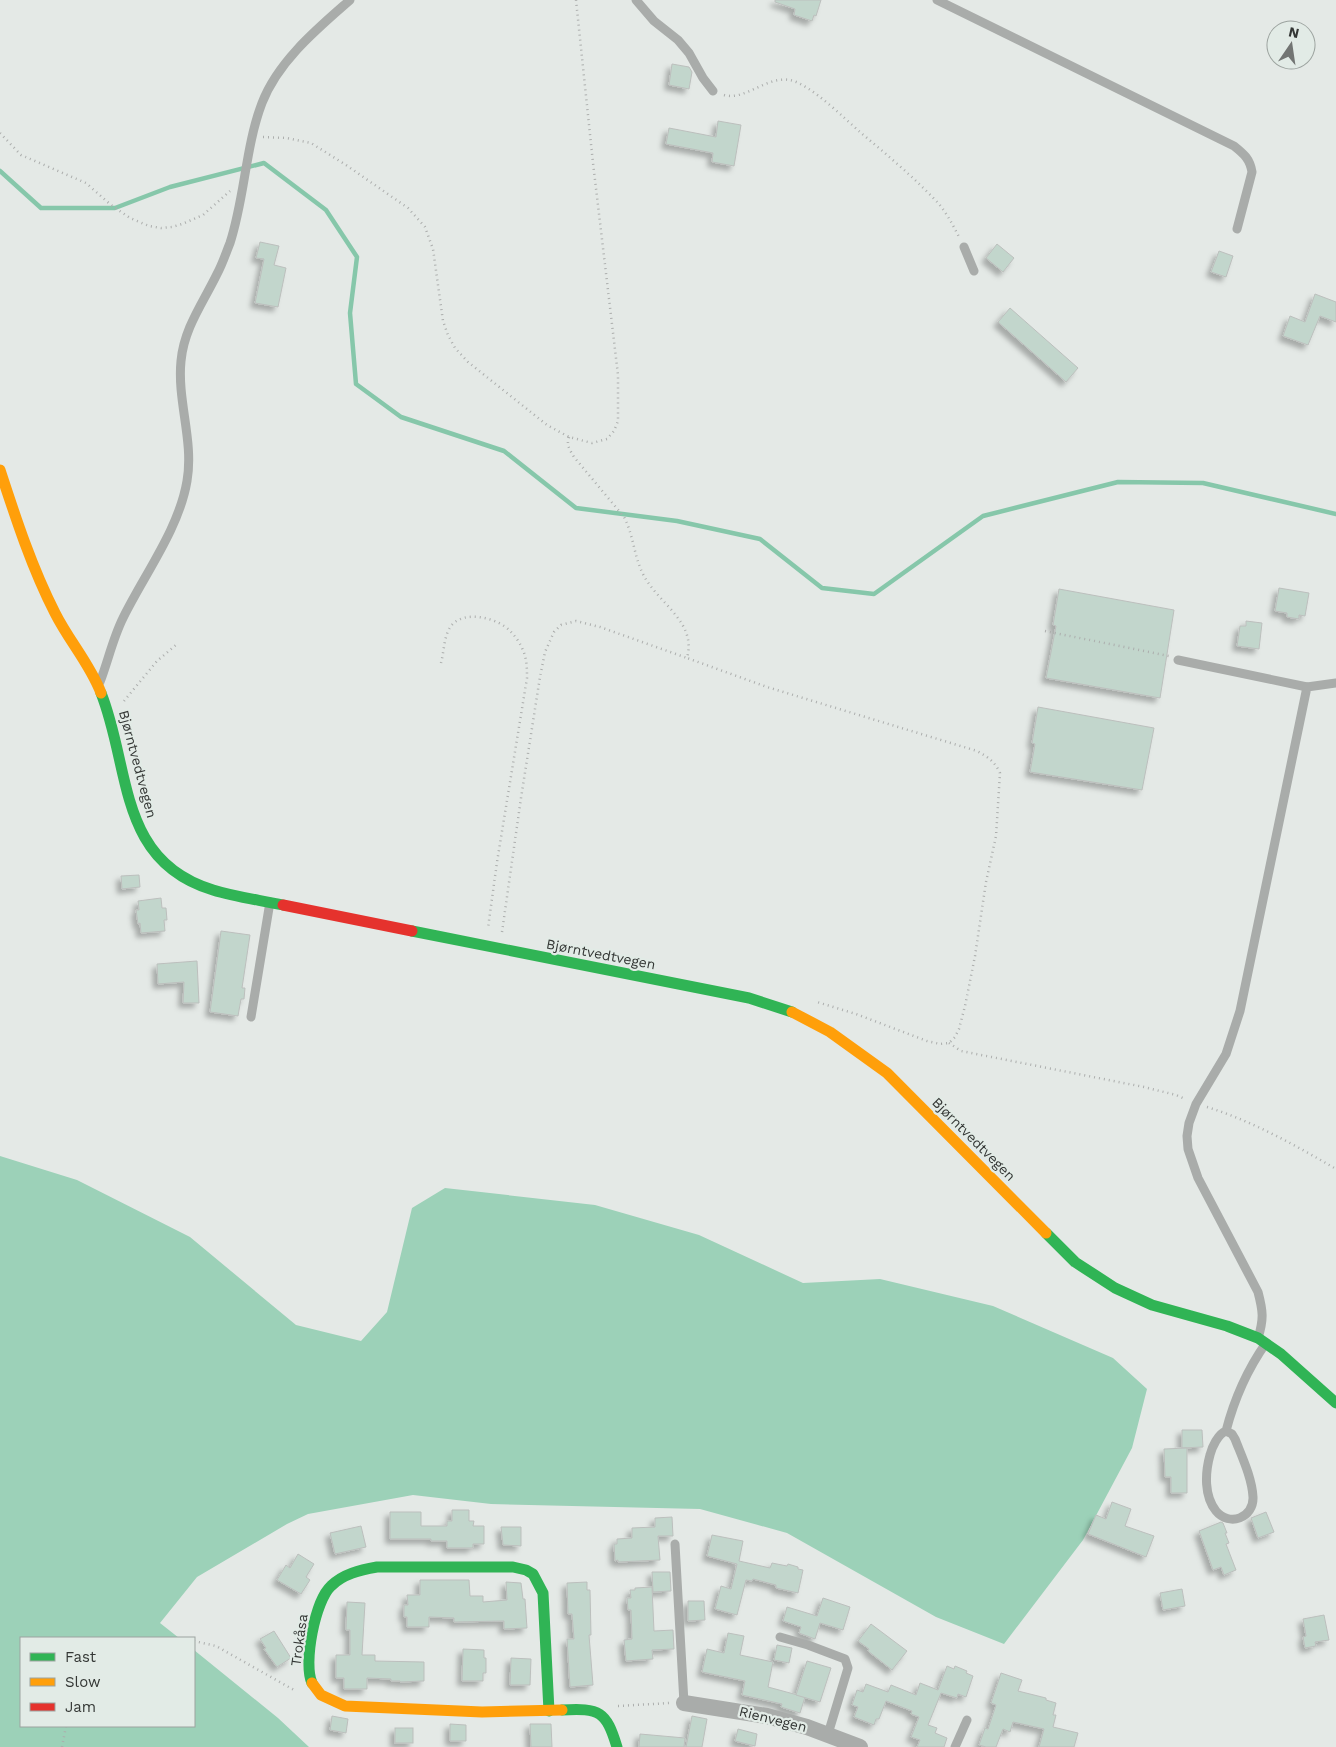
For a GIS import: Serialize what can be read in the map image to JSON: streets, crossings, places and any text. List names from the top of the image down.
{
  "streets": {
    "street": ["Bjørntvedtvegen", "Trokåsa", "Rienvegen"]
  },
  "legend": ["Fast", "Slow", "Jam"],
  "north": "top"
}
